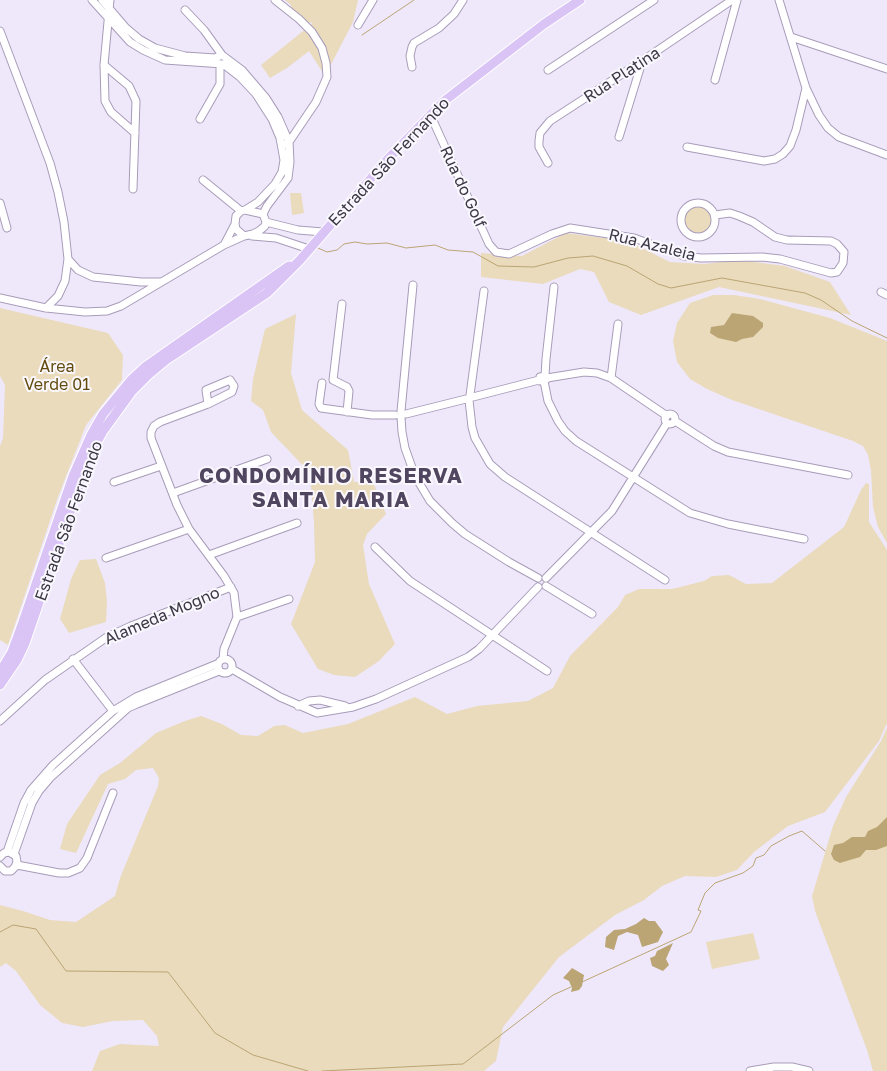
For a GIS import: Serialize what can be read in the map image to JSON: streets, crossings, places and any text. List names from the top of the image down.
{
  "streets": {
    "main road": ["Estrada São Fernando"],
    "street": [
      "Rua Platina",
      "Rua do Golf",
      "Rua Azaleia",
      "Alameda Mogno"
    ]
  },
  "crossings": [
    ["Estrada São Fernando", "Rua do Golf"],
    ["Rua do Golf", "Rua Azaleia"]
  ],
  "districts": ["CONDOMÍNIO RESERVA SANTA MARIA"],
  "parks": ["Área Verde 01"]
}
